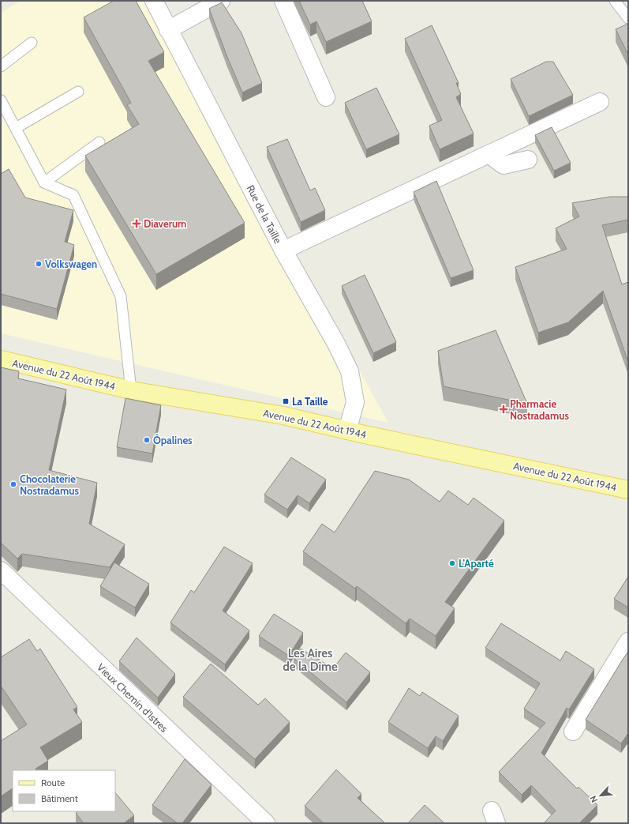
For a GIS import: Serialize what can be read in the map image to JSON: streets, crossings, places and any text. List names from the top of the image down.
{
  "streets": {
    "main road": ["Avenue du 22 Août 1944"],
    "street": ["Rue de la Taille", "Vieux Chemin d'Istres"]
  },
  "crossings": [
    ["Rue de la Taille", "Avenue du 22 Août 1944"]
  ],
  "districts": ["Les Aires de la Dîme"],
  "places": {
    "health": ["Diaverum", "Pharmacie Nostradamus"],
    "other": [
      "Volkswagen",
      "Ôpalines",
      "Chocolaterie Nostradamus",
      "L'Aparté"
    ],
    "transit": ["La Taille"]
  },
  "legend": ["Route", "Bâtiment"],
  "north": "bottom left"
}
